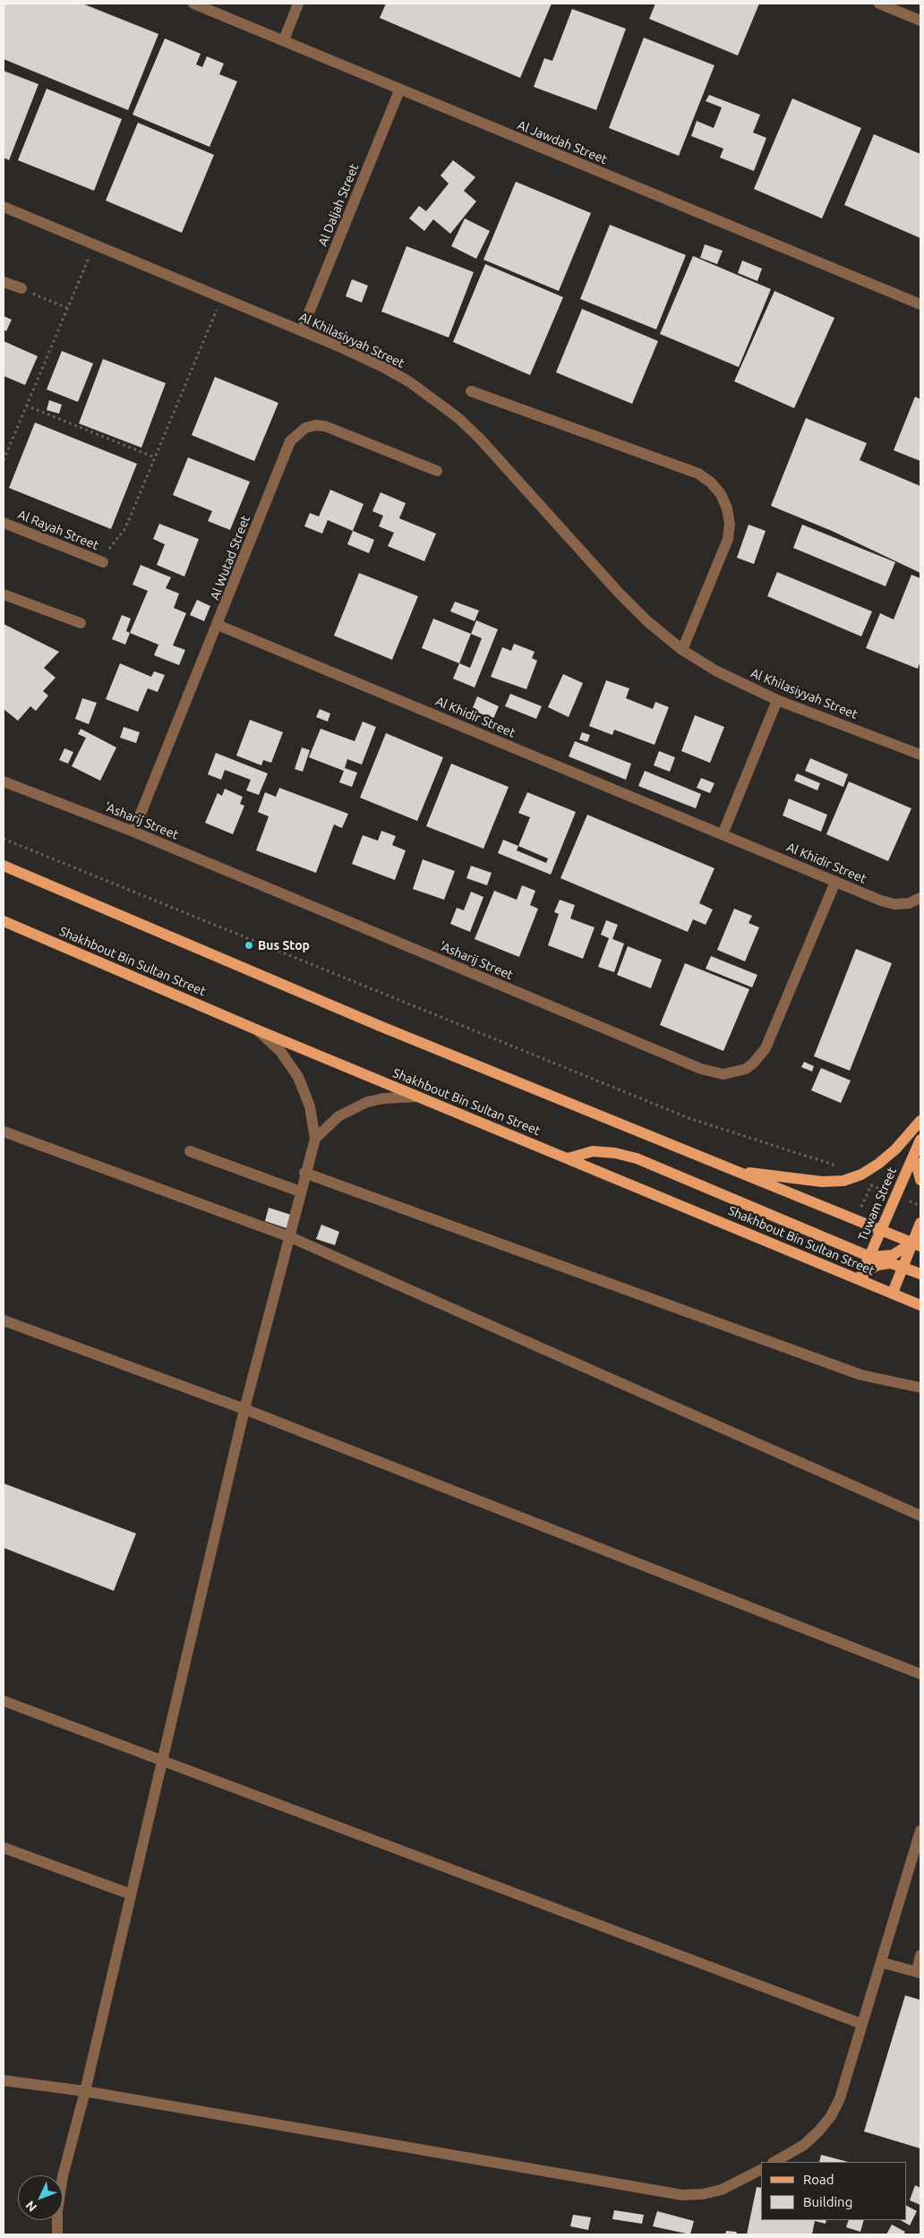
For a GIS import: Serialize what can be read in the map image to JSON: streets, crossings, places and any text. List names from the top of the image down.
{
  "streets": {
    "main road": ["Shakhbout Bin Sultan Street", "Tuwam Street"],
    "street": [
      "Al Jawdah Street",
      "Al Daljah Street",
      "Al Khilasiyyah Street",
      "Al Rayah Street",
      "Al Wutad Street",
      "Al Khidir Street",
      "'Asharij Street"
    ]
  },
  "crossings": [
    ["Al Jawdah Street", "Al Daljah Street"],
    ["Al Daljah Street", "Al Khilasiyyah Street"],
    ["Al Wutad Street", "Al Khidir Street"],
    ["Al Wutad Street", "'Asharij Street"],
    ["Al Khidir Street", "'Asharij Street"],
    ["Shakhbout Bin Sultan Street", "Tuwam Street"]
  ],
  "places": ["Bus Stop"],
  "legend": ["Road", "Building"],
  "north": "bottom left"
}
